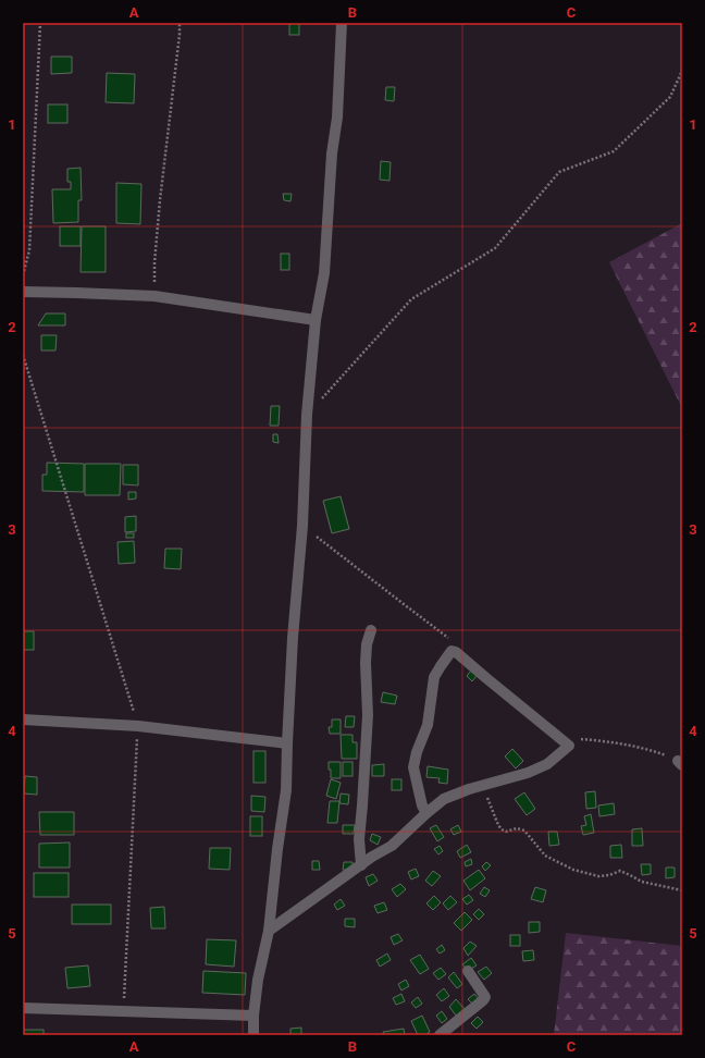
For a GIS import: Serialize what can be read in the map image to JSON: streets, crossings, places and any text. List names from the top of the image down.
{
  "grid": {
    "columns": ["A", "B", "C"],
    "rows": [
      "1",
      "2",
      "3",
      "4",
      "5"
    ]
  }
}
